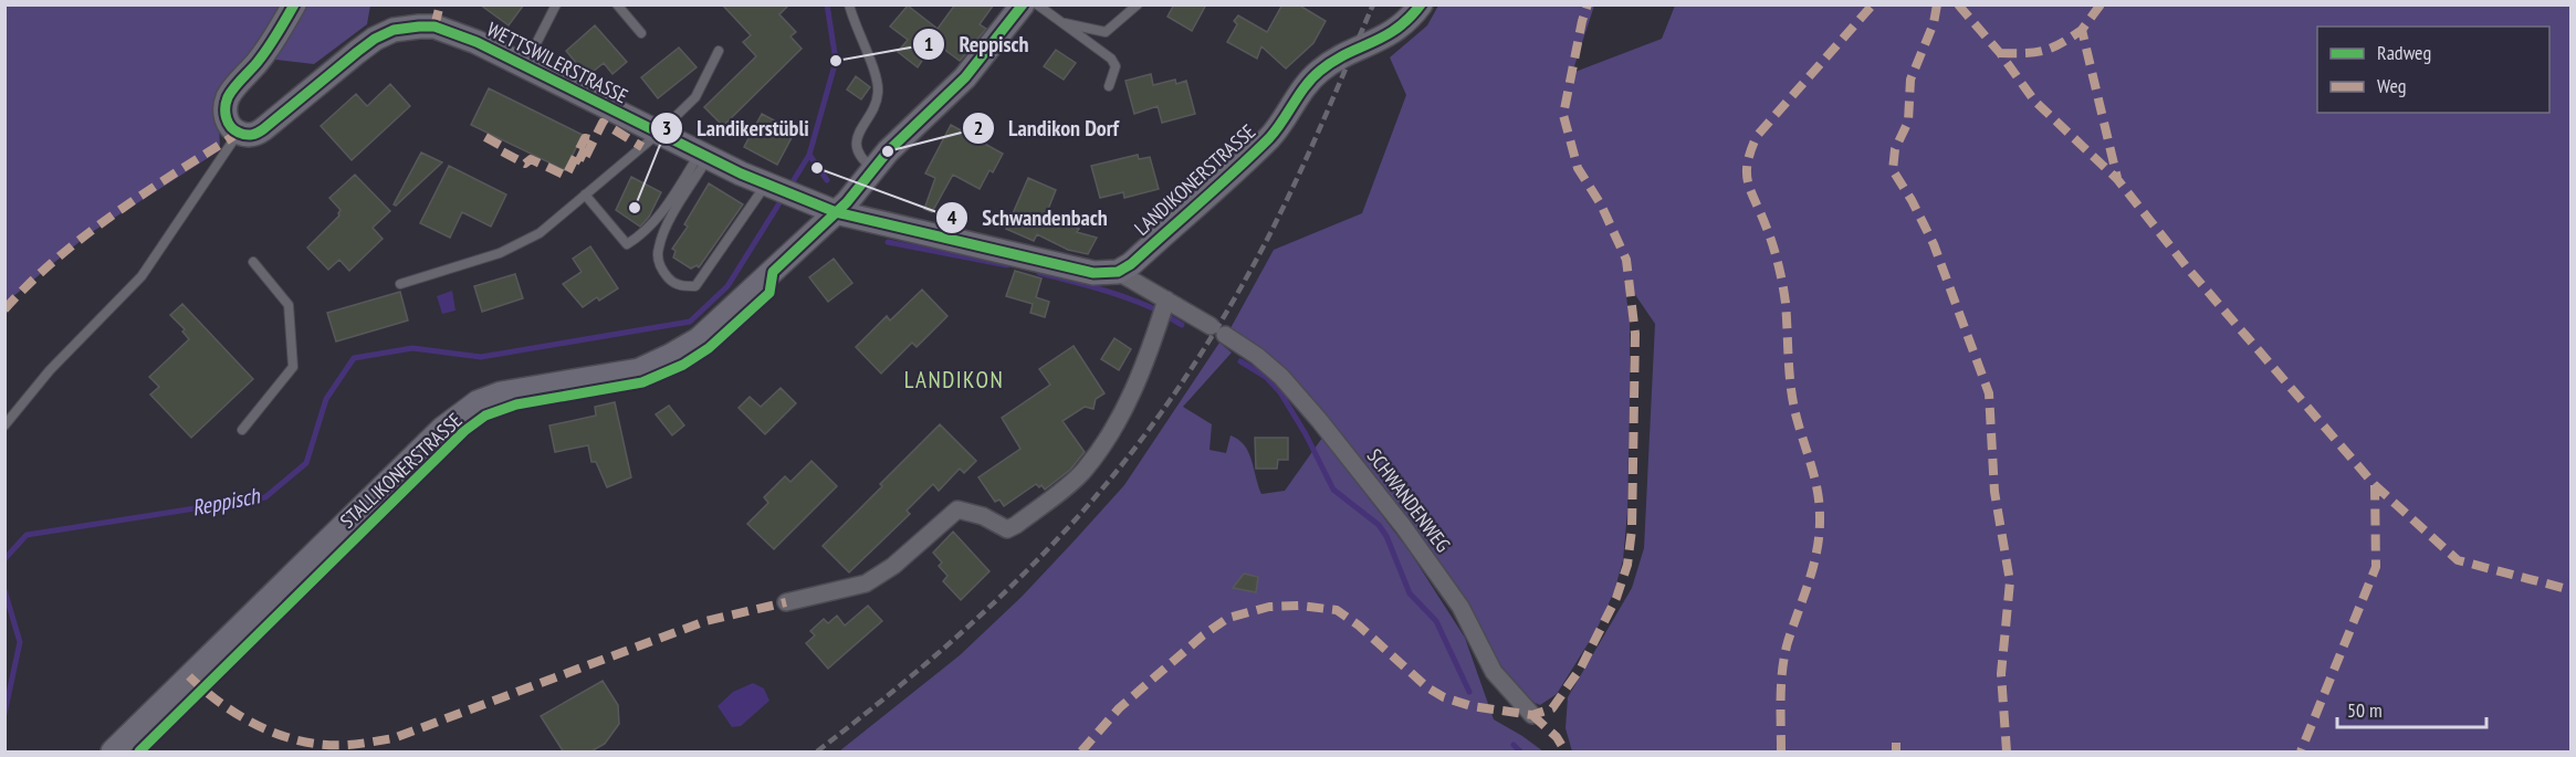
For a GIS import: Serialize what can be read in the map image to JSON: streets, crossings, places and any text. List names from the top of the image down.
{
  "streets": {
    "street": [
      "WETTSWILERSTRASSE",
      "LANDIKONERSTRASSE",
      "STALLIKONERSTRASSE",
      "SCHWANDENWEG"
    ]
  },
  "crossings": [
    ["WETTSWILERSTRASSE", "STALLIKONERSTRASSE"],
    ["LANDIKONERSTRASSE", "SCHWANDENWEG"]
  ],
  "districts": ["LANDIKON"],
  "water": ["Reppisch"],
  "places": [
    "Reppisch",
    "Landikon Dorf",
    "Schwandenbach",
    "Landikerstübli"
  ],
  "legend": ["Radweg", "Weg"],
  "scale_bar": "50 m"
}
